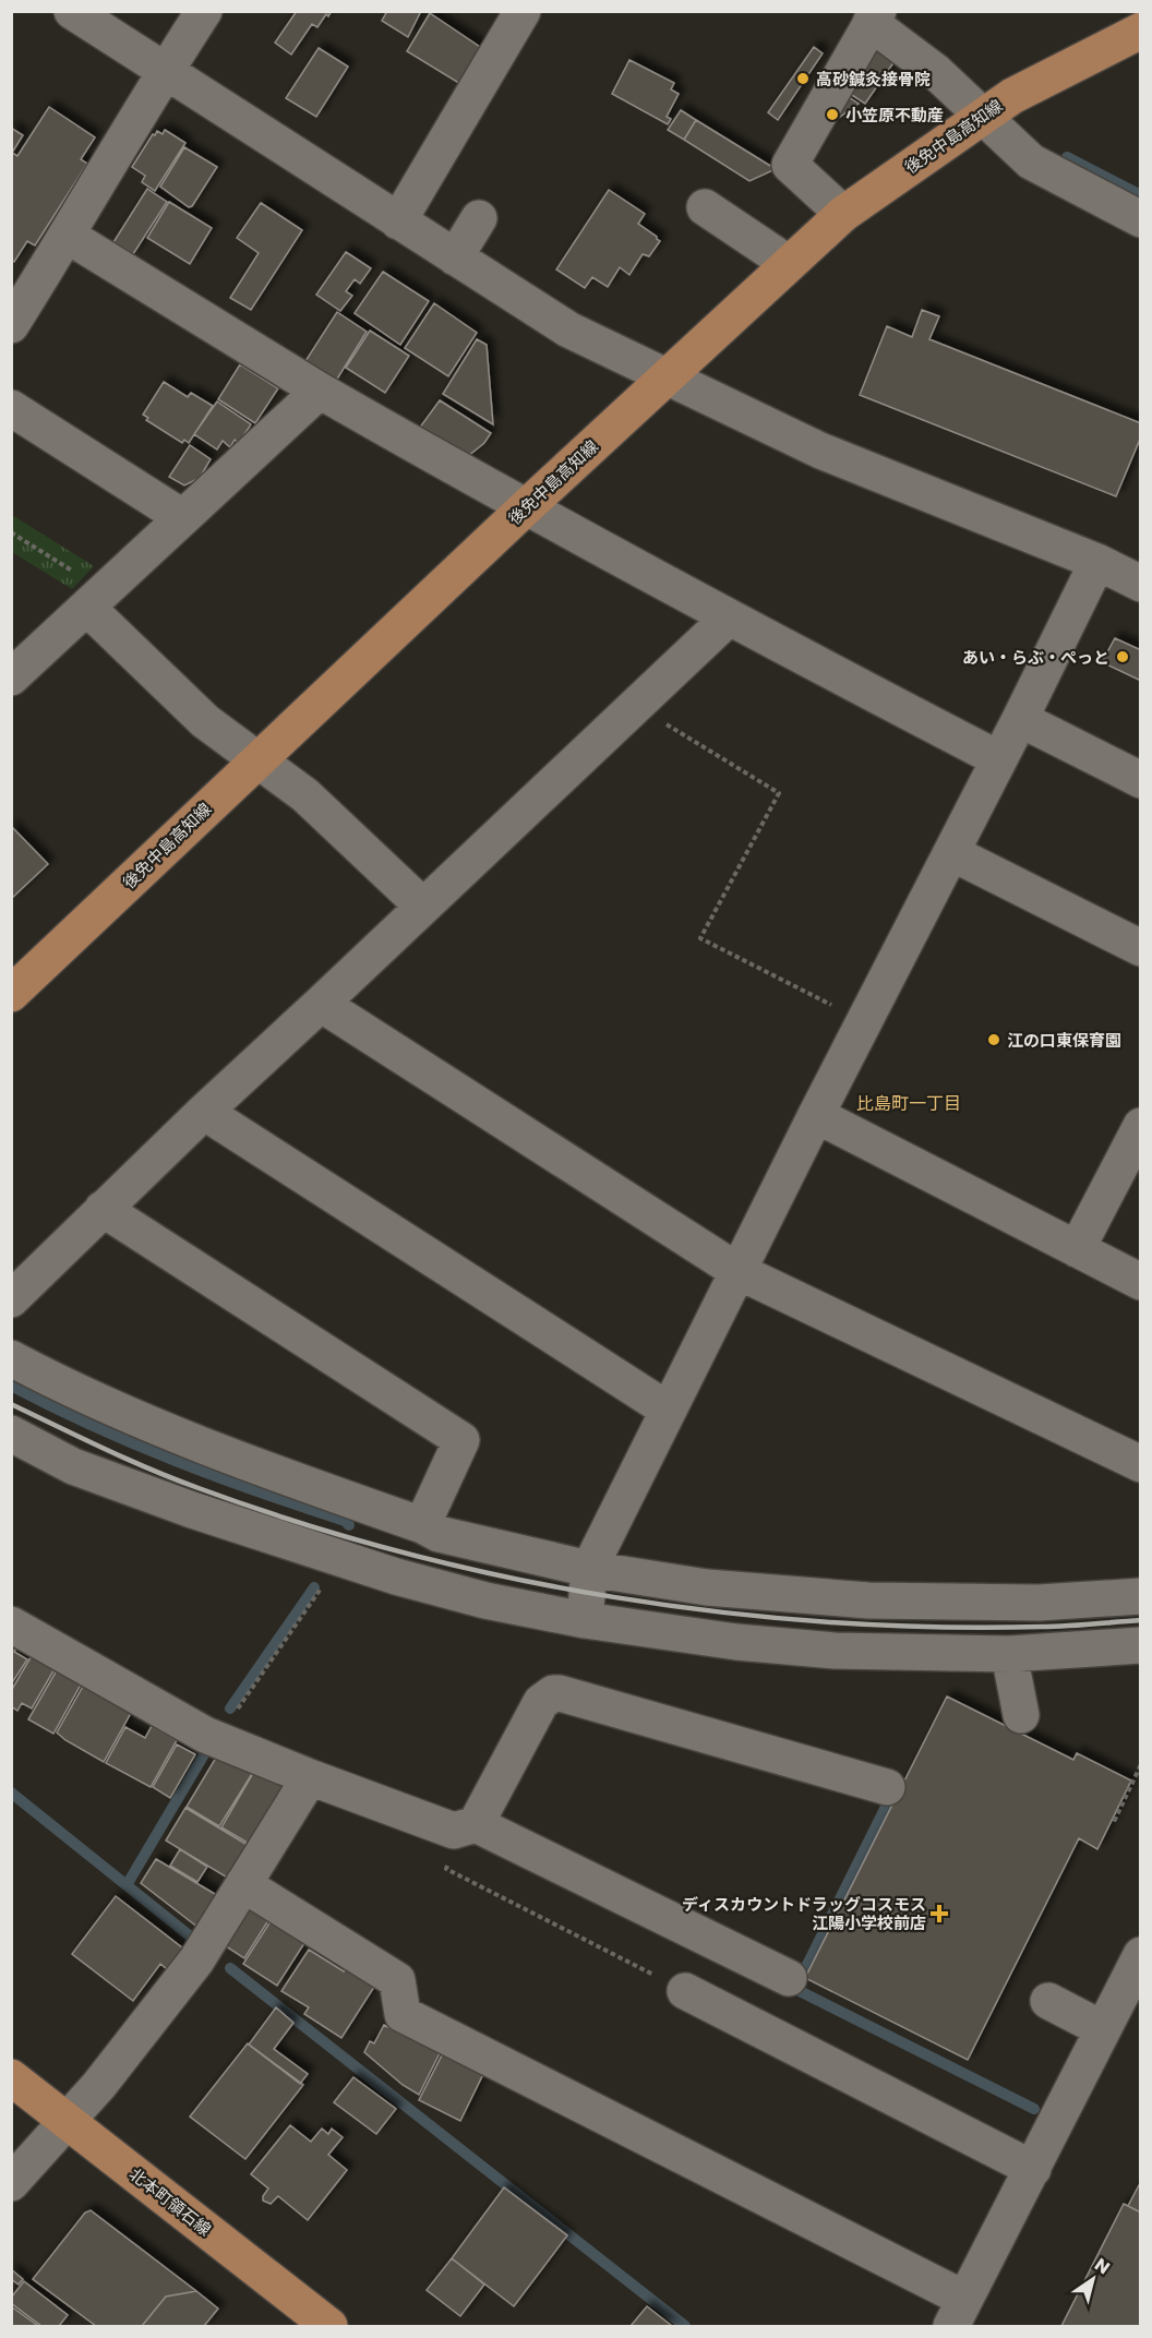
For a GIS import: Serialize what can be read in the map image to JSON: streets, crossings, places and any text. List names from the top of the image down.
{
  "streets": {
    "main road": ["後免中島高知線", "北本町領石線"]
  },
  "districts": ["比島町一丁目"],
  "places": {
    "other": [
      "高砂鍼灸接骨院",
      "小笠原不動産",
      "あい・らぶ・ぺっと",
      "江の口東保育園"
    ],
    "health": ["ディスカウントドラッグコスモス 江陽小学校前店"]
  },
  "north": "top right"
}
